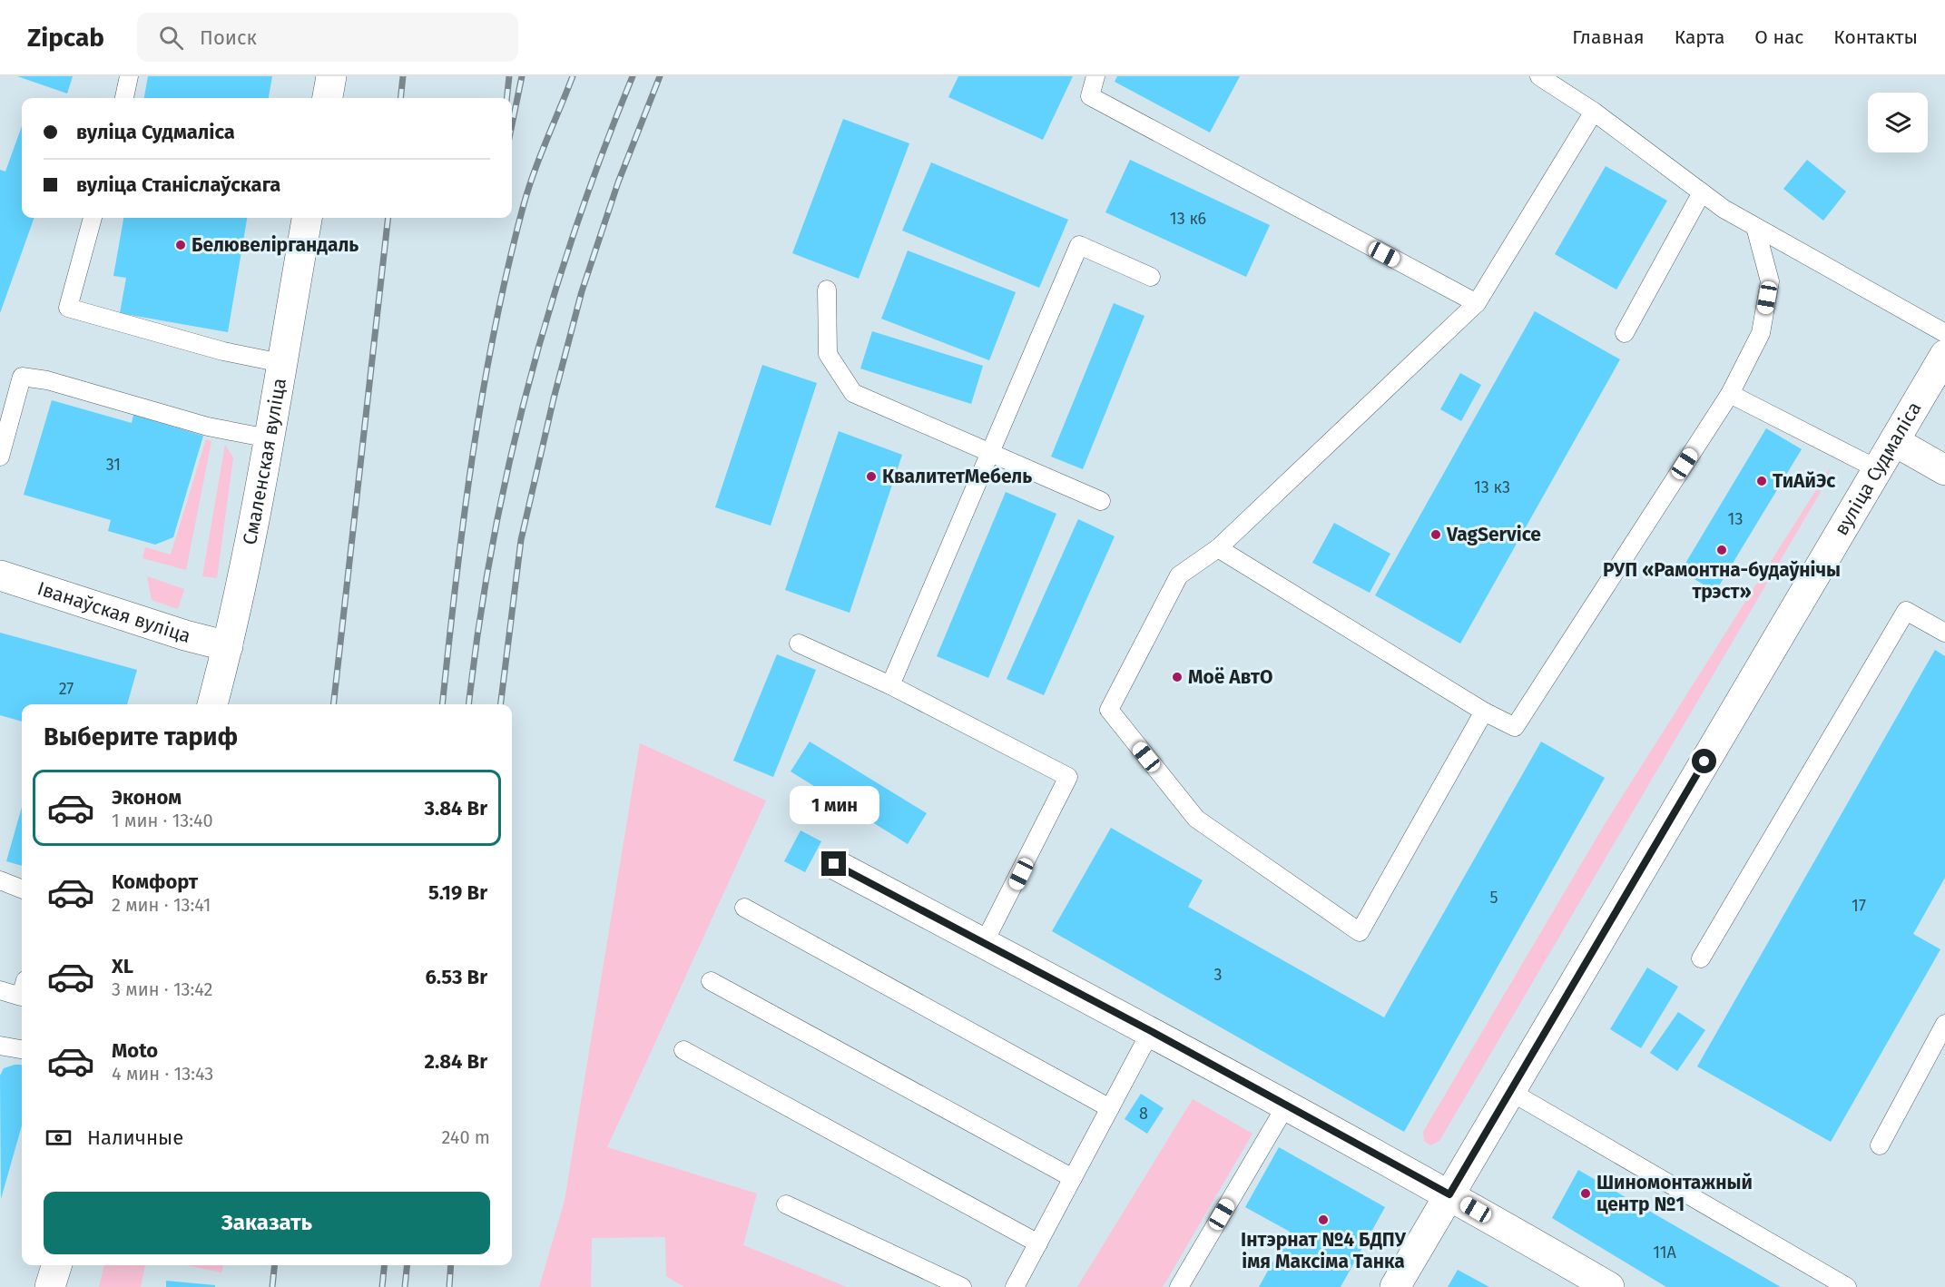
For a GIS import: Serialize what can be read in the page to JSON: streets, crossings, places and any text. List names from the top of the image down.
{
  "streets": {
    "street": ["Смаленская вуліца", "вуліца Судмаліса", "Іванаўская вуліца"]
  },
  "crossings": [
    ["Смаленская вуліца", "Іванаўская вуліца"]
  ],
  "places": [
    "Белювеліргандаль",
    "КвалитетМебель",
    "ТиАйЭс",
    "VagService",
    "РУП «Рамонтна-будаўнічы трэст»",
    "Моё АвтО",
    "Шиномонтажный центр №1",
    "Інтэрнат №4 БДПУ імя Максіма Танка"
  ],
  "house_numbers": [
    "13 к6",
    "31",
    "13 к3",
    "13",
    "27",
    "5",
    "17",
    "3",
    "8",
    "11А"
  ],
  "page": {
    "header": "Zipcab",
    "search": "Поиск",
    "nav": [
      "Главная",
      "Карта",
      "О нас",
      "Контакты"
    ],
    "banner": ["вуліца Судмаліса", "вуліца Станіслаўскага"],
    "heading": "Выберите тариф",
    "list": [
      {
        "name": "Эконом",
        "note": "1 мин · 13:40",
        "value": "3.84 Br"
      },
      {
        "name": "Комфорт",
        "note": "2 мин · 13:41",
        "value": "5.19 Br"
      },
      {
        "name": "XL",
        "note": "3 мин · 13:42",
        "value": "6.53 Br"
      },
      {
        "name": "Moto",
        "note": "4 мин · 13:43",
        "value": "2.84 Br"
      }
    ],
    "bubble": "1 мин",
    "pay": ["Наличные", "240 m"],
    "buttons": "Заказать"
  }
}
